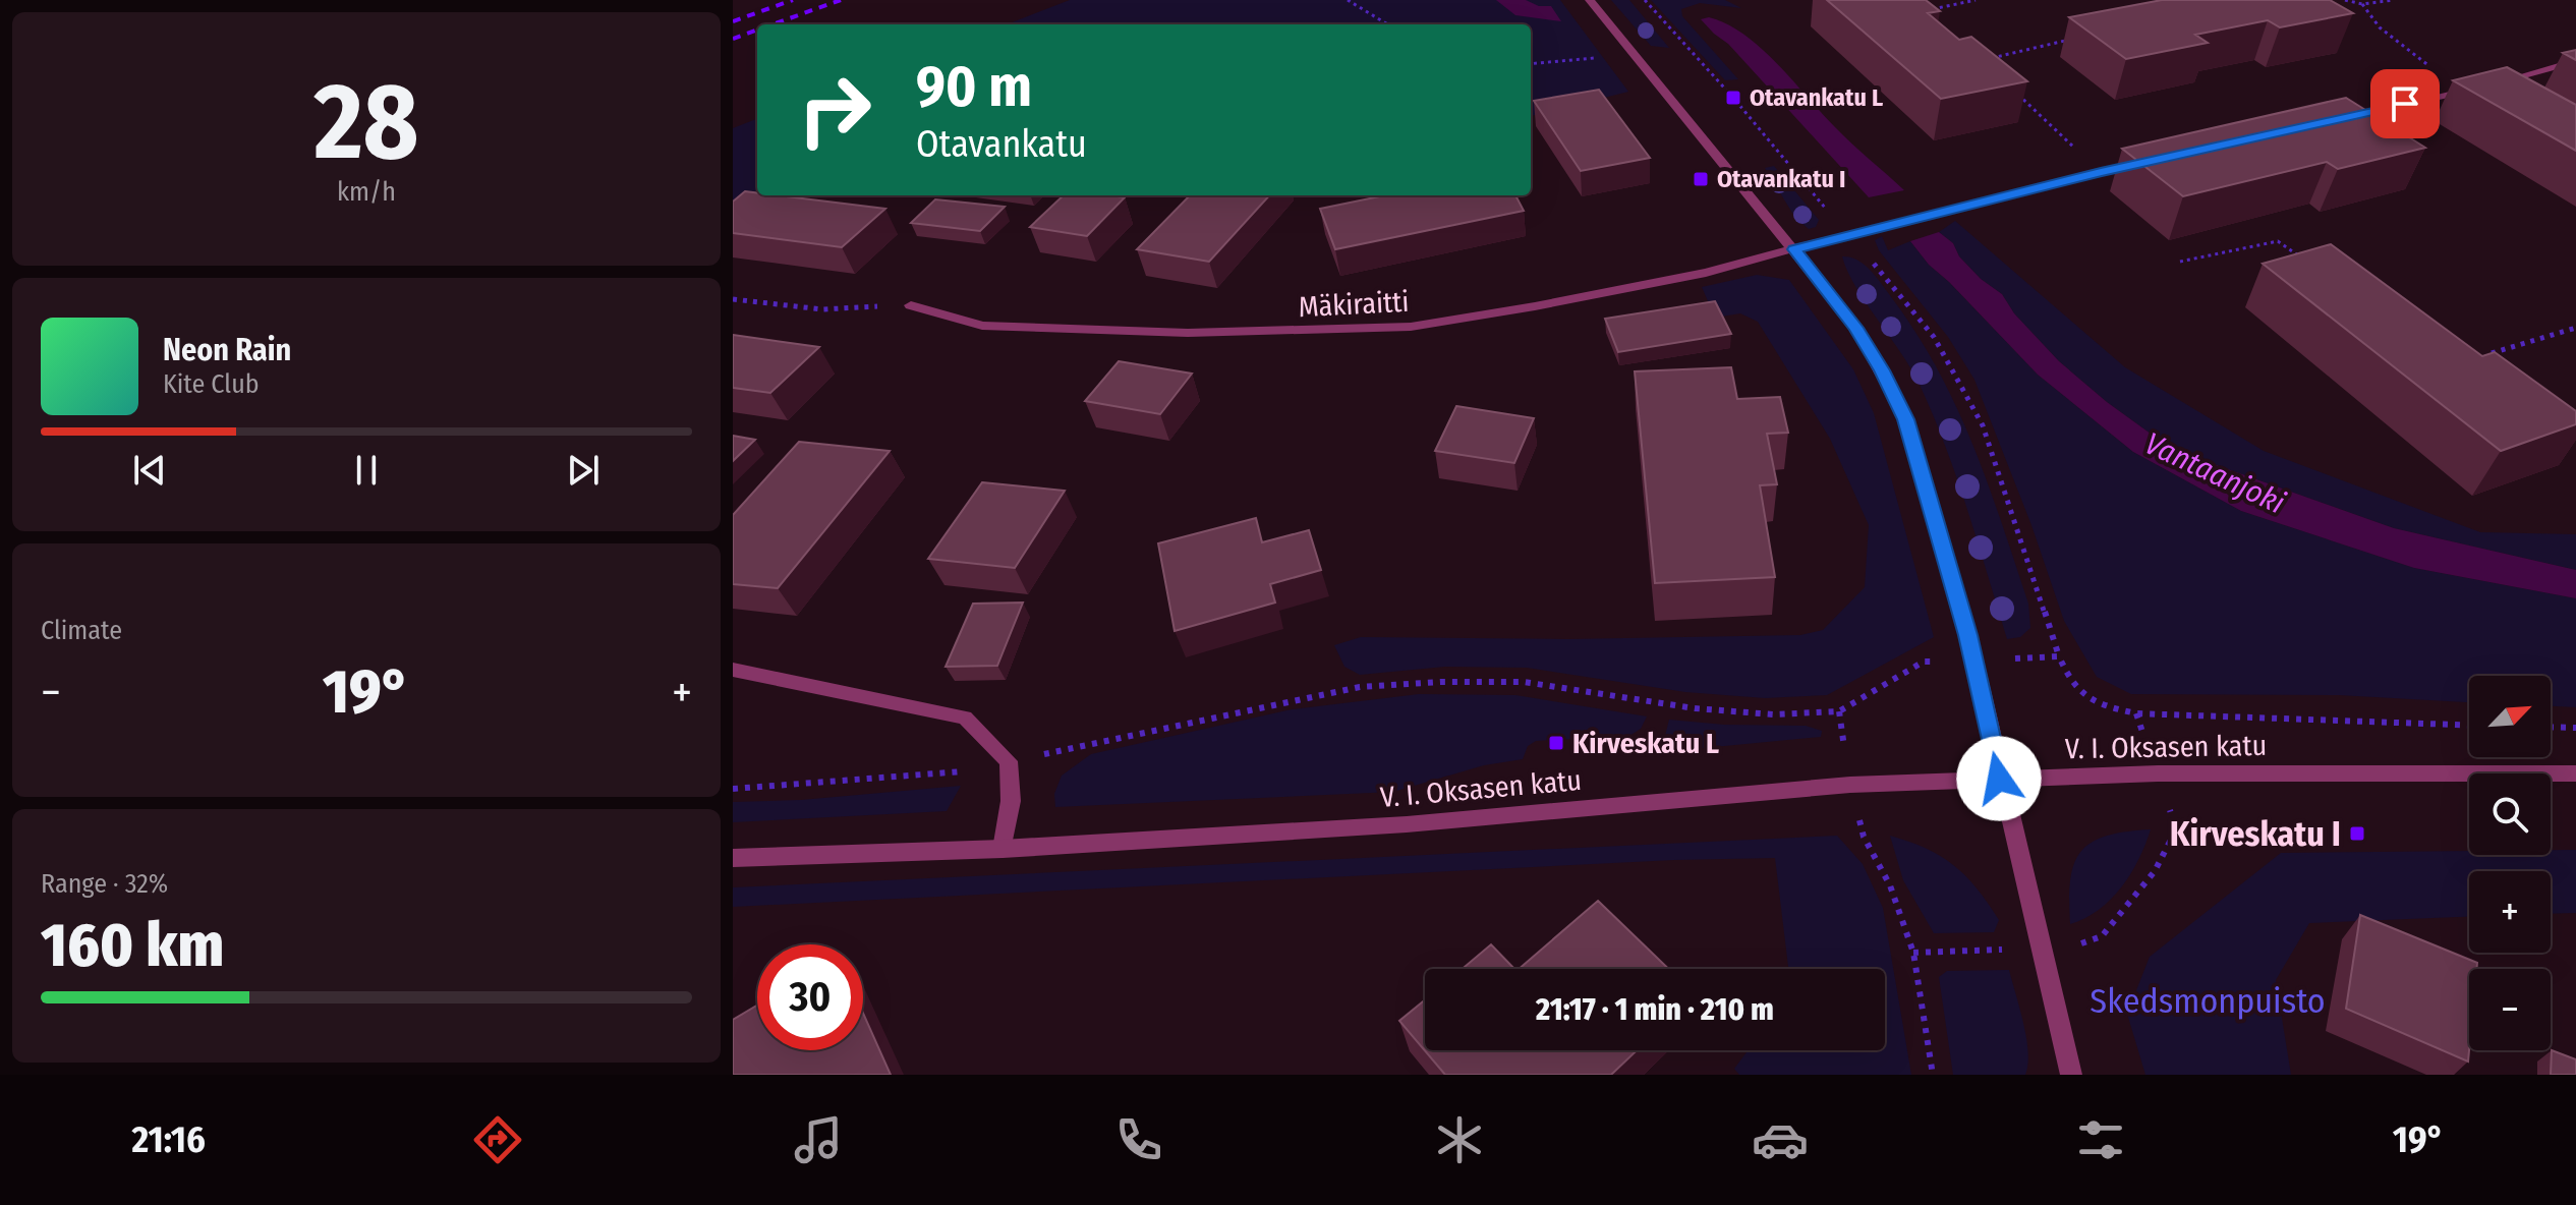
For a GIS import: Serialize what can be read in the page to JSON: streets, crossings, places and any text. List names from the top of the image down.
{
  "streets": {
    "street": ["Mäkiraitti", "V. I. Oksasen katu"]
  },
  "water": ["Vantaanjoki"],
  "parks": ["Skedsmonpuisto"],
  "places": {
    "transit": [
      "Otavankatu L",
      "Otavankatu I",
      "Kirveskatu L",
      "Kirveskatu I"
    ]
  },
  "north": "top right",
  "page": {
    "tile": [
      ["28", "km/h"],
      "Climate",
      ["Range · 32%", "160 km"]
    ],
    "turn": ["90 m", "Otavankatu"],
    "song": ["Neon Rain", "Kite Club"],
    "heat": ["−", "19°", "+"],
    "map_buttons": ["+", "−"],
    "limit": "30",
    "trip": "21:17 · 1 min · 210 m",
    "tabs": ["21:16", "19°"]
  }
}
